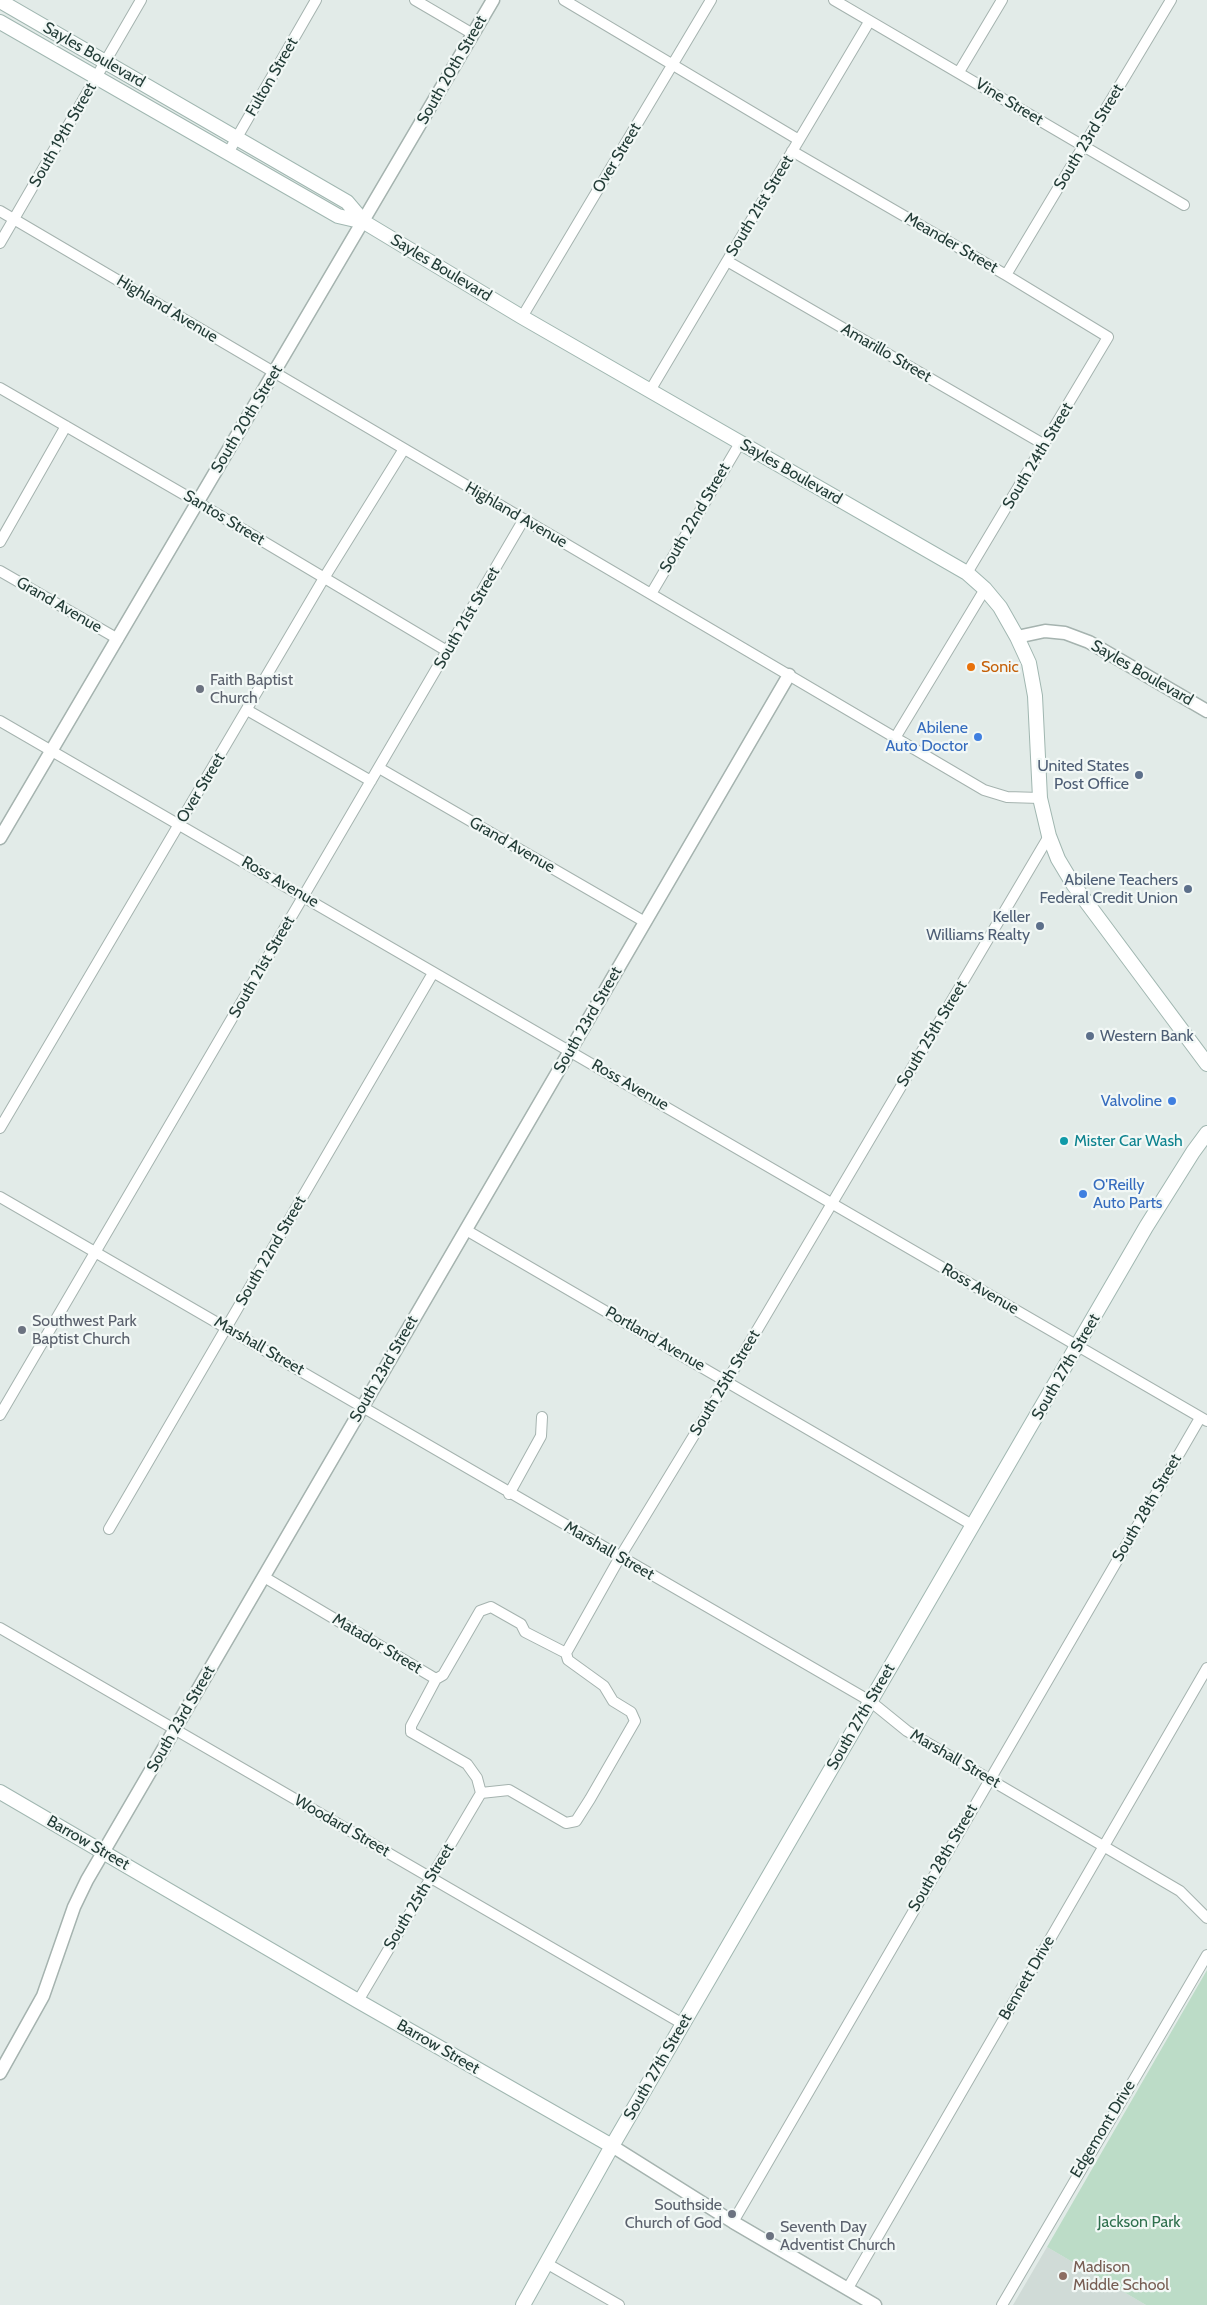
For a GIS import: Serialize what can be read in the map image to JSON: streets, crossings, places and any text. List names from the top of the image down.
{
  "streets": {
    "main road": ["Sayles Boulevard", "South 27th Street", "Barrow Street"],
    "street": [
      "South 20th Street",
      "Fulton Street",
      "Vine Street",
      "South 19th Street",
      "South 23rd Street",
      "Over Street",
      "South 21st Street",
      "Meander Street",
      "Highland Avenue",
      "Amarillo Street",
      "South 24th Street",
      "Santos Street",
      "South 22nd Street",
      "Grand Avenue",
      "Ross Avenue",
      "South 25th Street",
      "Portland Avenue",
      "Marshall Street",
      "South 28th Street",
      "Matador Street",
      "Woodard Street",
      "Bennett Drive",
      "Edgemont Drive"
    ]
  },
  "crossings": [
    ["Sayles Boulevard", "South 20th Street"],
    ["Sayles Boulevard", "Fulton Street"],
    ["Sayles Boulevard", "South 19th Street"],
    ["Sayles Boulevard", "Over Street"],
    ["Sayles Boulevard", "South 21st Street"],
    ["Sayles Boulevard", "South 24th Street"],
    ["Sayles Boulevard", "South 22nd Street"],
    ["South 20th Street", "Highland Avenue"],
    ["South 20th Street", "Santos Street"],
    ["South 20th Street", "Grand Avenue"],
    ["South 20th Street", "Ross Avenue"],
    ["Vine Street", "South 23rd Street"],
    ["Vine Street", "South 21st Street"],
    ["South 19th Street", "Highland Avenue"],
    ["South 23rd Street", "Meander Street"],
    ["South 23rd Street", "Highland Avenue"],
    ["South 23rd Street", "Grand Avenue"],
    ["South 23rd Street", "Ross Avenue"],
    ["South 23rd Street", "Portland Avenue"],
    ["South 23rd Street", "Marshall Street"],
    ["South 23rd Street", "Matador Street"],
    ["South 23rd Street", "Woodard Street"],
    ["South 23rd Street", "Barrow Street"],
    ["Over Street", "Highland Avenue"],
    ["Over Street", "Santos Street"],
    ["Over Street", "Ross Avenue"],
    ["South 21st Street", "Meander Street"],
    ["South 21st Street", "Highland Avenue"],
    ["South 21st Street", "Amarillo Street"],
    ["South 21st Street", "Santos Street"],
    ["South 21st Street", "Grand Avenue"],
    ["South 21st Street", "Ross Avenue"],
    ["South 21st Street", "Marshall Street"],
    ["Meander Street", "South 24th Street"],
    ["Highland Avenue", "South 22nd Street"],
    ["Amarillo Street", "South 24th Street"],
    ["South 22nd Street", "Ross Avenue"],
    ["South 22nd Street", "Marshall Street"],
    ["Ross Avenue", "South 25th Street"],
    ["Ross Avenue", "South 27th Street"],
    ["Ross Avenue", "South 28th Street"],
    ["South 25th Street", "Portland Avenue"],
    ["South 25th Street", "Marshall Street"],
    ["South 25th Street", "Matador Street"],
    ["South 25th Street", "Woodard Street"],
    ["South 25th Street", "Barrow Street"],
    ["Portland Avenue", "South 27th Street"],
    ["Marshall Street", "South 27th Street"],
    ["Marshall Street", "South 28th Street"],
    ["Marshall Street", "Bennett Drive"],
    ["South 27th Street", "Woodard Street"],
    ["South 27th Street", "Barrow Street"],
    ["South 28th Street", "Barrow Street"],
    ["Barrow Street", "Bennett Drive"]
  ],
  "parks": ["Jackson Park"],
  "places": [
    "Sonic",
    "Faith Baptist Church",
    "Abilene Auto Doctor",
    "United States Post Office",
    "Abilene Teachers Federal Credit Union",
    "Keller Williams Realty",
    "Western Bank",
    "Valvoline",
    "Mister Car Wash",
    "O'Reilly Auto Parts",
    "Southwest Park Baptist Church",
    "Southside Church of God",
    "Seventh Day Adventist Church",
    "Madison Middle School"
  ]
}
